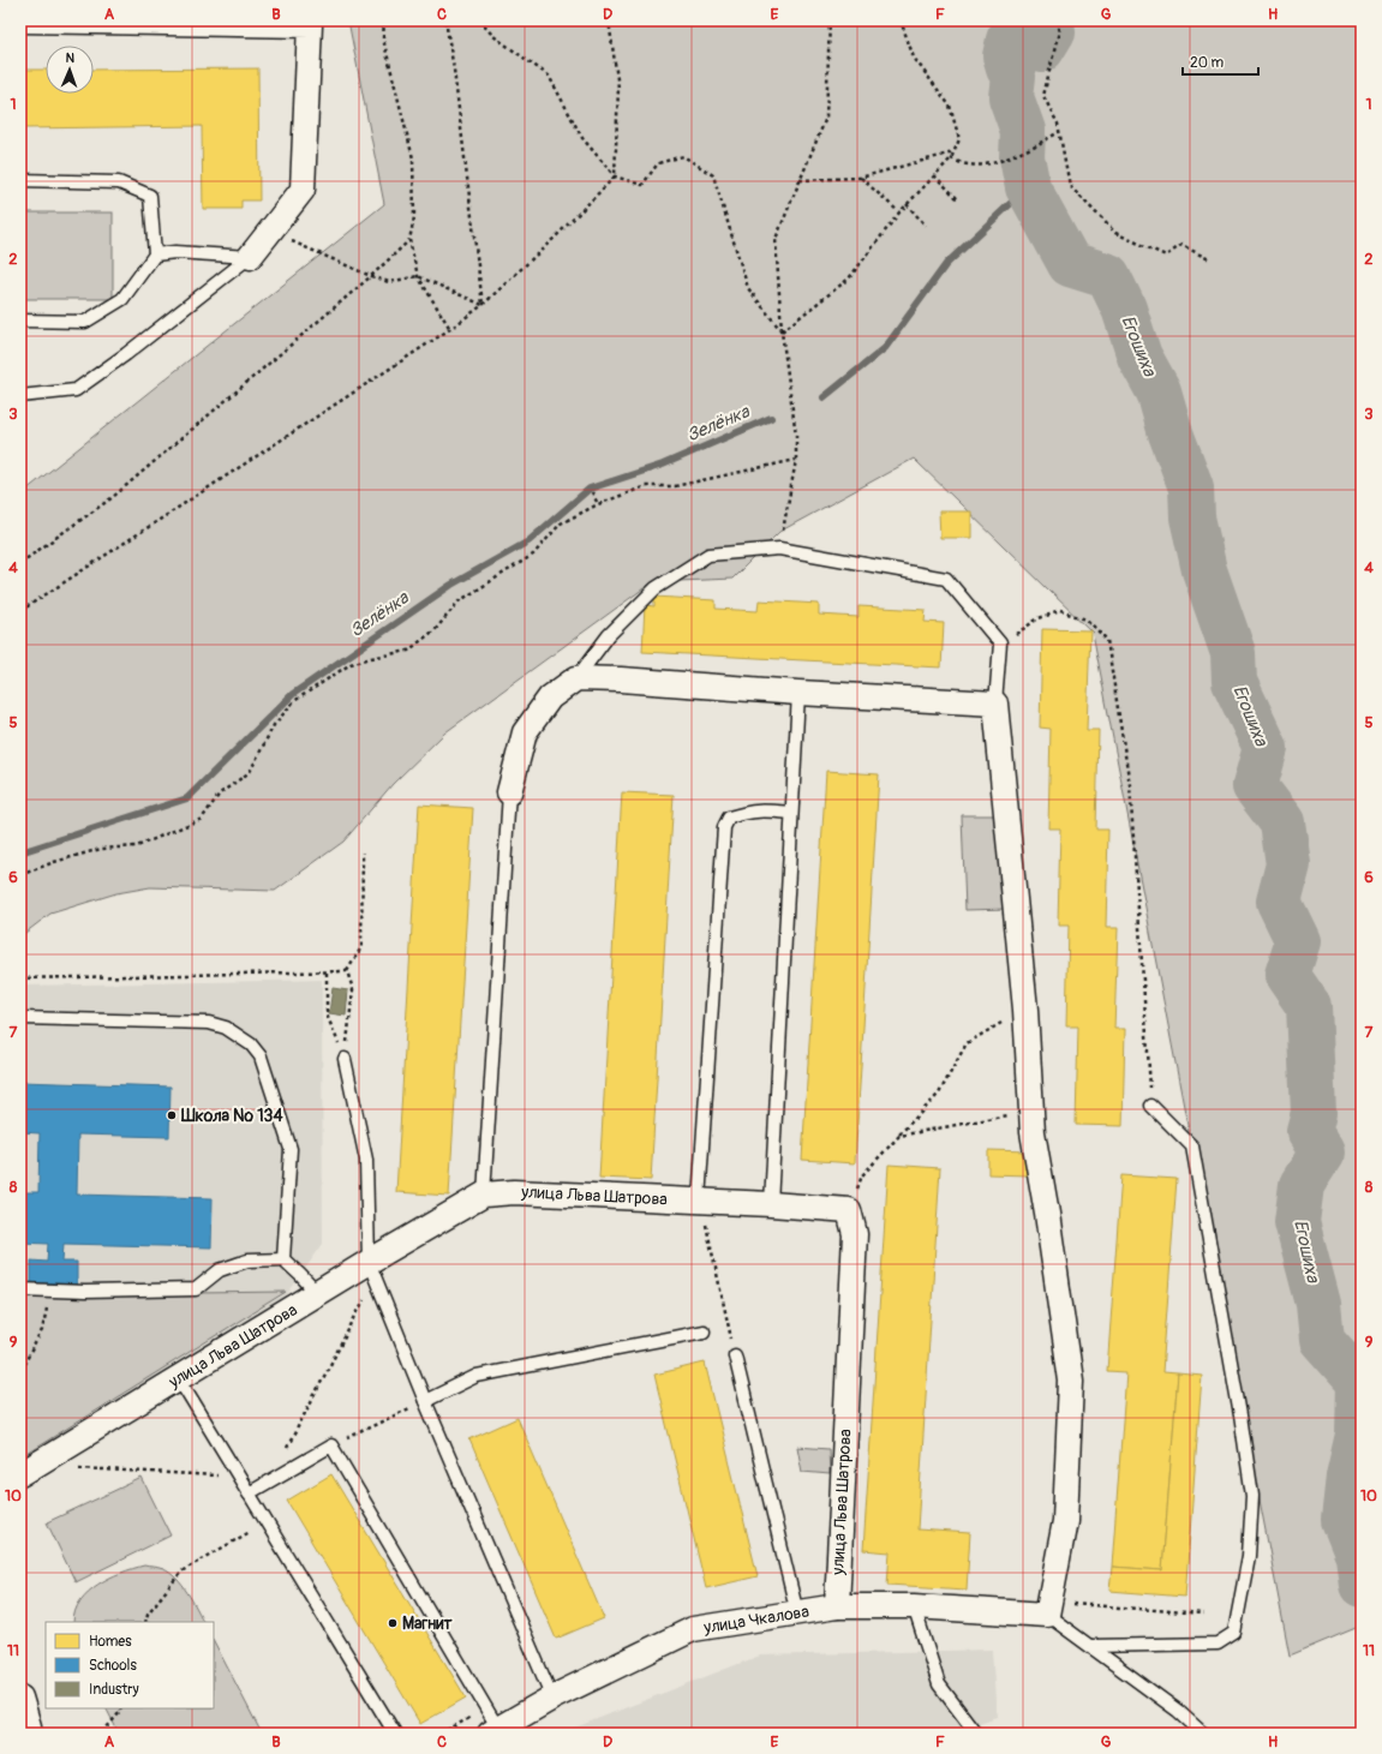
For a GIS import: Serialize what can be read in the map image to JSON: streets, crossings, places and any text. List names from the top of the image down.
{
  "streets": {
    "street": ["улица Льва Шатрова", "улица Чкалова"]
  },
  "crossings": [
    ["улица Льва Шатрова", "улица Чкалова"]
  ],
  "water": ["Егошиха", "Зелёнка"],
  "places": ["Школа № 134", "Магнит"],
  "legend": ["Homes", "Schools", "Industry"],
  "scale_bar": "20 m",
  "north": "top",
  "grid": {
    "columns": [
      "A",
      "B",
      "C",
      "D",
      "E",
      "F",
      "G",
      "H"
    ],
    "rows": [
      "1",
      "2",
      "3",
      "4",
      "5",
      "6",
      "7",
      "8",
      "9",
      "10",
      "11"
    ]
  }
}
